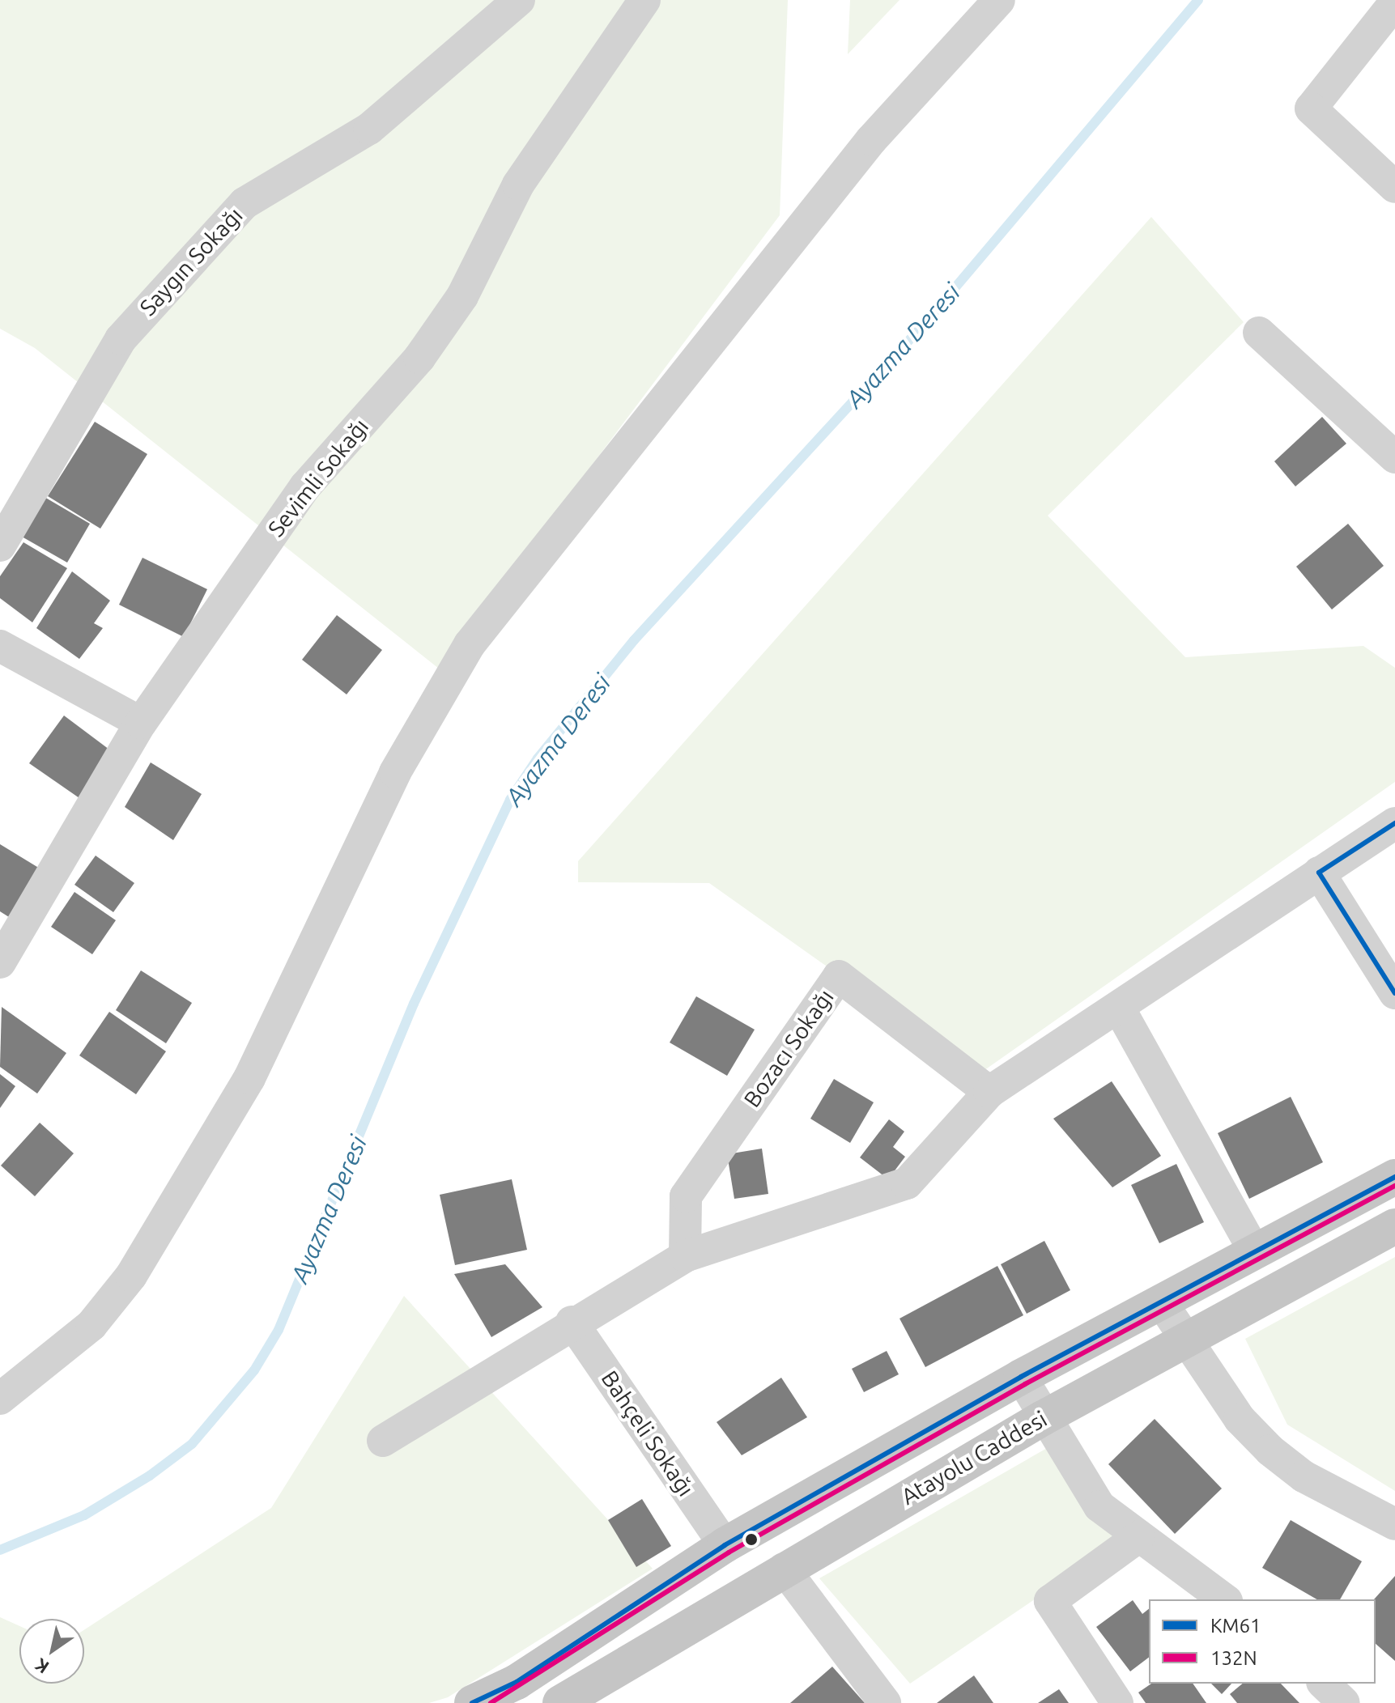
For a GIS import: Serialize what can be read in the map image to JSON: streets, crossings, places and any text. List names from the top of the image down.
{
  "streets": {
    "main road": ["Atayolu Caddesi"],
    "street": [
      "Saygın Sokağı",
      "Sevimli Sokağı",
      "Bozacı Sokağı",
      "Bahçeli Sokağı"
    ]
  },
  "crossings": [
    ["Bahçeli Sokağı", "Atayolu Caddesi"]
  ],
  "water": ["Ayazma Deresi"],
  "lines": ["transit line KM61", "transit line 132N"],
  "legend": ["KM61", "132N"],
  "north": "bottom left"
}
